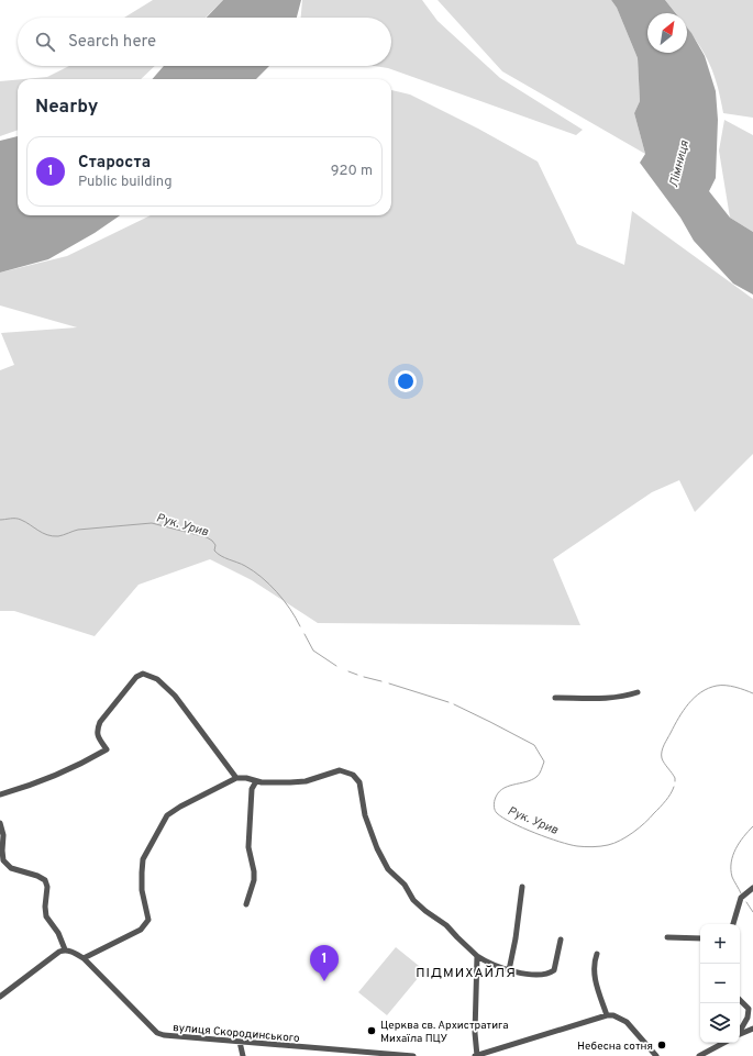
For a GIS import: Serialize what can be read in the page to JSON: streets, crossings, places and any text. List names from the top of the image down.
{
  "streets": {
    "street": ["вулиця Скородинського"]
  },
  "districts": ["ПІДМИХАЙЛЯ"],
  "water": ["Лімниця", "Рук. Урив"],
  "places": ["Церква св. Архистратига Михаїла ПЦУ", "Небесна сотня"],
  "north": "top right",
  "page": {
    "search": "Search here",
    "heading": "Nearby",
    "list": [
      {
        "mark": "1",
        "name": "Староста",
        "note": "Public building",
        "value": "920 m"
      }
    ],
    "map_buttons": ["+", "−"],
    "pins": "1"
  }
}
